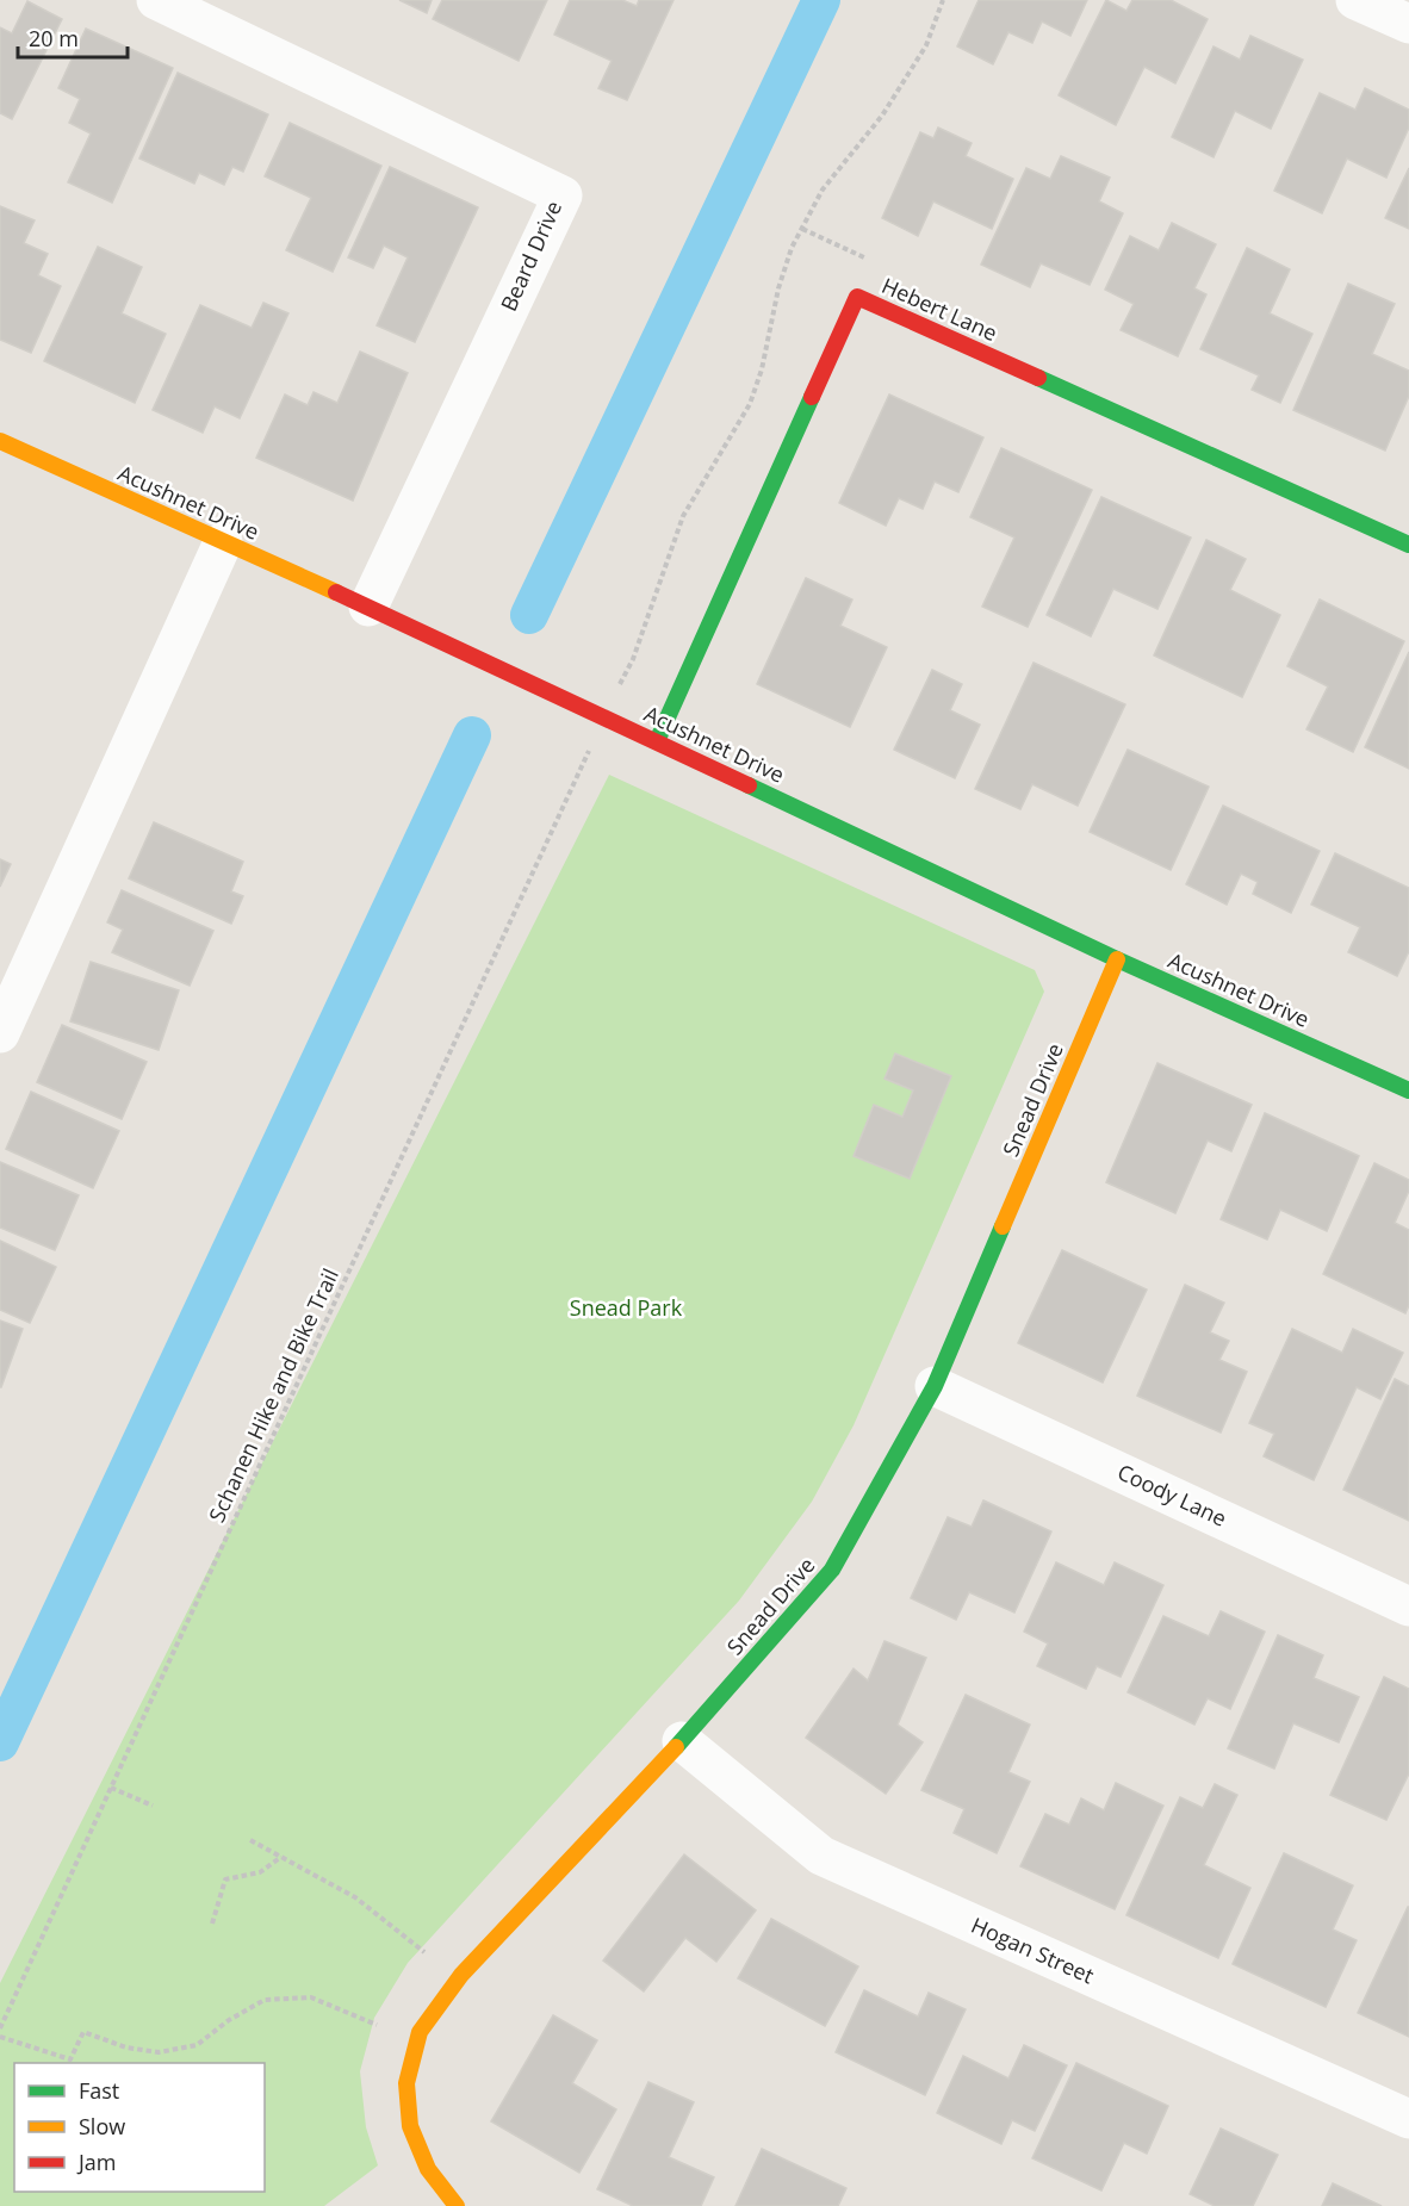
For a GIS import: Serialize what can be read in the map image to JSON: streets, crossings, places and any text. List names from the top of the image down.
{
  "streets": {
    "street": [
      "Beard Drive",
      "Hebert Lane",
      "Acushnet Drive",
      "Snead Drive",
      "Coody Lane",
      "Hogan Street"
    ],
    "path": ["Schanen Hike and Bike Trail"]
  },
  "crossings": [
    ["Beard Drive", "Acushnet Drive"],
    ["Hebert Lane", "Acushnet Drive"],
    ["Acushnet Drive", "Snead Drive"],
    ["Snead Drive", "Coody Lane"],
    ["Snead Drive", "Hogan Street"]
  ],
  "parks": ["Snead Park"],
  "legend": ["Fast", "Slow", "Jam"],
  "scale_bar": "20 m"
}
